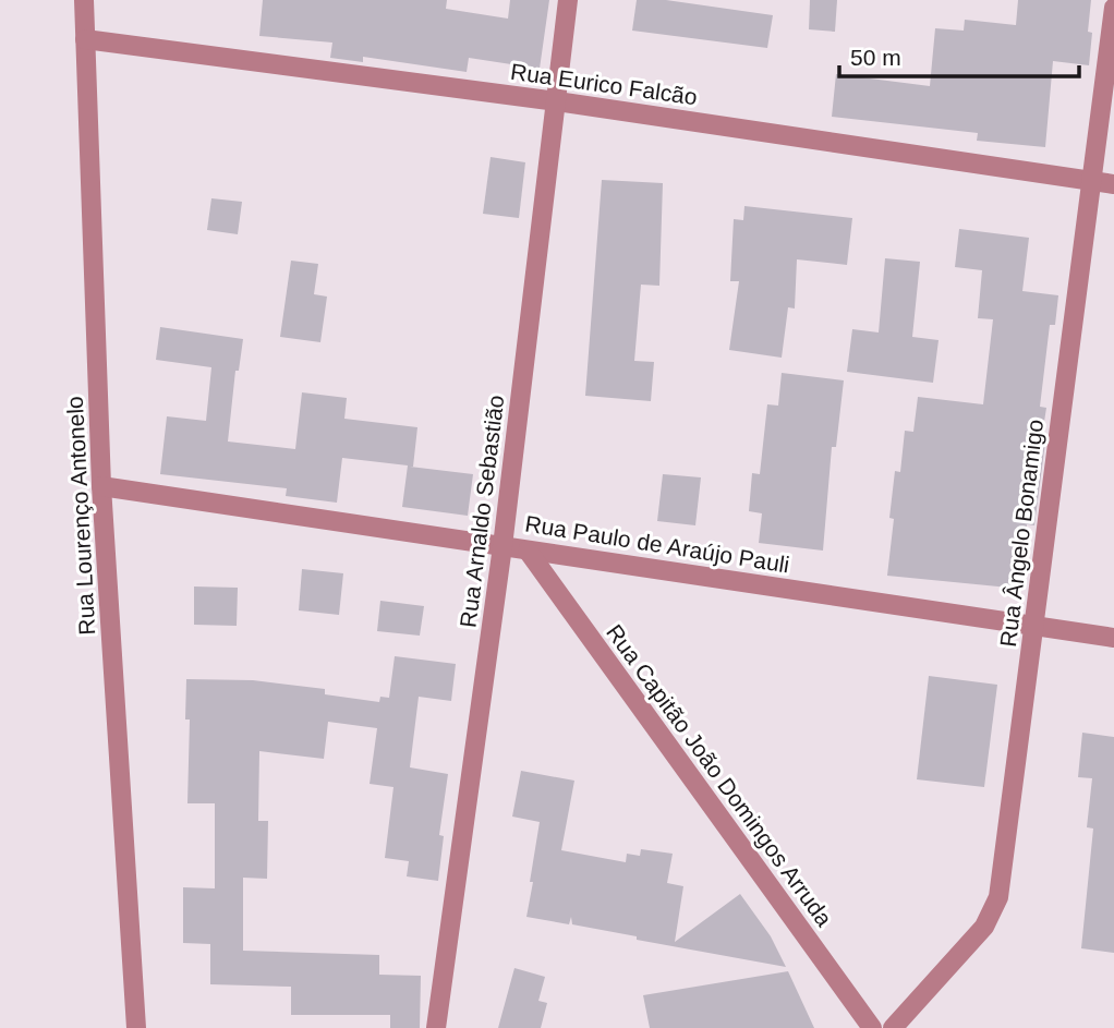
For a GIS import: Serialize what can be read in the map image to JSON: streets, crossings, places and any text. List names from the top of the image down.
{
  "streets": {
    "street": [
      "Rua Eurico Falcão",
      "Rua Arnaldo Sebastião",
      "Rua Lourenço Antonelo",
      "Rua Ângelo Bonamigo",
      "Rua Paulo de Araújo Pauli",
      "Rua Capitão João Domingos Arruda"
    ]
  },
  "crossings": [
    ["Rua Eurico Falcão", "Rua Arnaldo Sebastião"],
    ["Rua Eurico Falcão", "Rua Lourenço Antonelo"],
    ["Rua Eurico Falcão", "Rua Ângelo Bonamigo"],
    ["Rua Arnaldo Sebastião", "Rua Paulo de Araújo Pauli"],
    ["Rua Lourenço Antonelo", "Rua Paulo de Araújo Pauli"],
    ["Rua Ângelo Bonamigo", "Rua Paulo de Araújo Pauli"],
    ["Rua Paulo de Araújo Pauli", "Rua Capitão João Domingos Arruda"]
  ],
  "scale_bar": "50 m"
}
